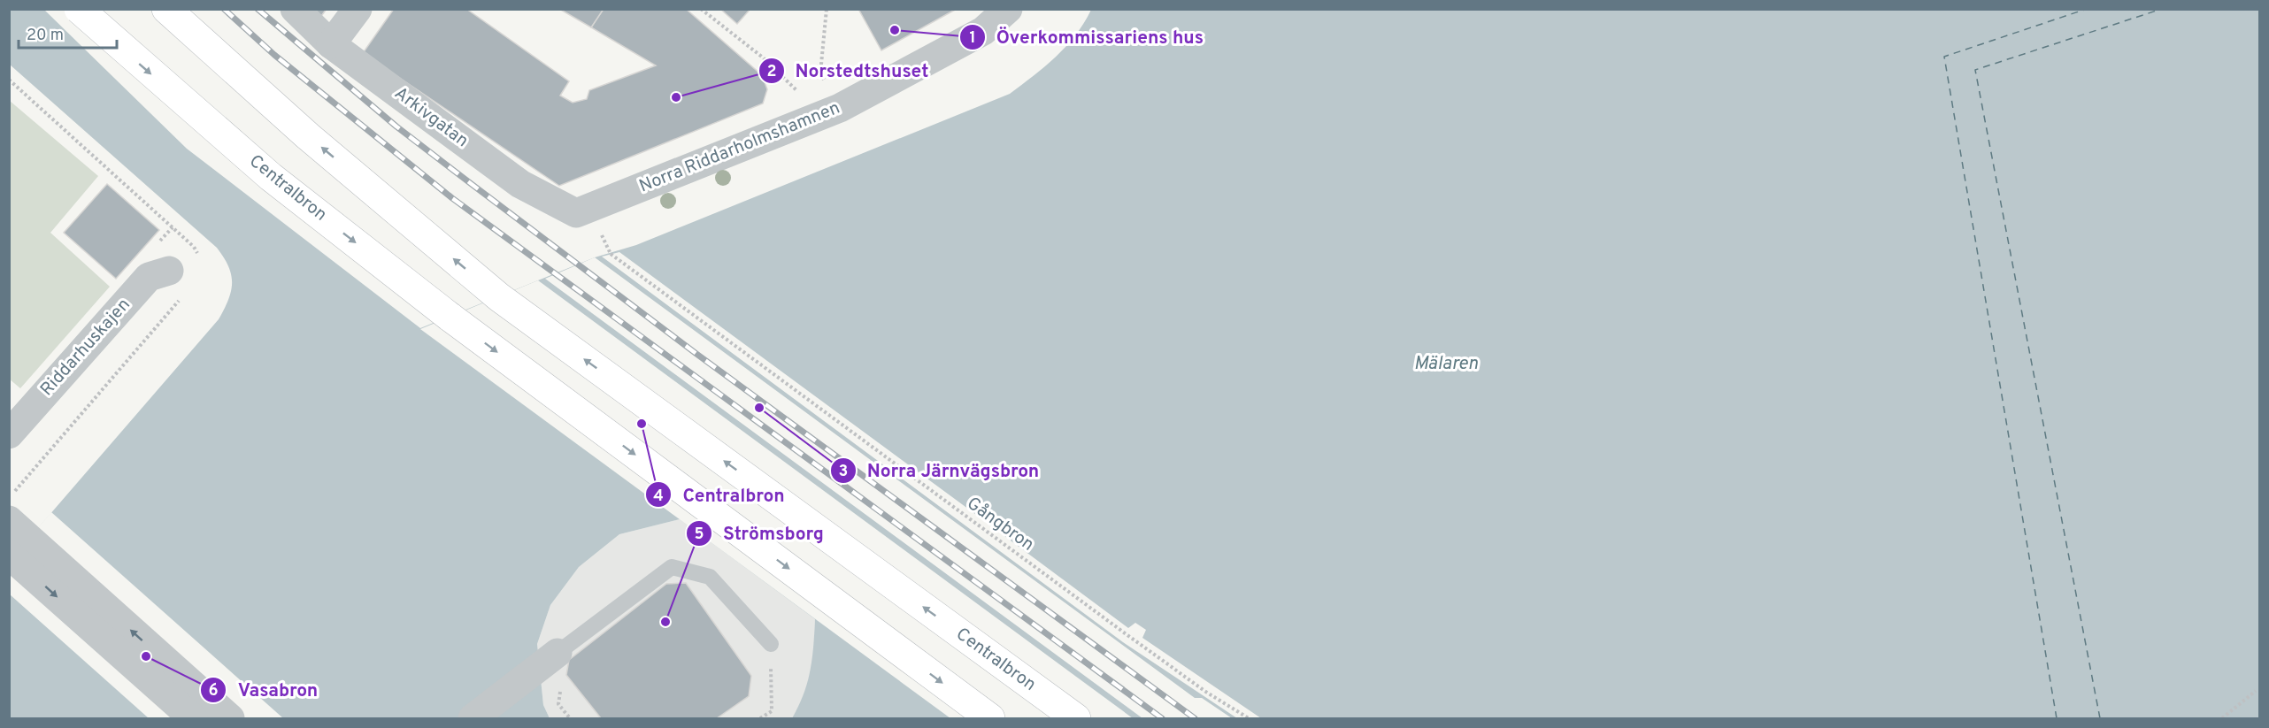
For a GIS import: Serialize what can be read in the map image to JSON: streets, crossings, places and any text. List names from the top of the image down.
{
  "streets": {
    "highway": ["Centralbron"],
    "street": ["Arkivgatan", "Norra Riddarholmshamnen", "Riddarhuskajen"],
    "path": ["Gångbron"]
  },
  "crossings": [
    ["Arkivgatan", "Norra Riddarholmshamnen"]
  ],
  "water": ["Mälaren"],
  "places": [
    "Överkommissariens hus",
    "Norstedtshuset",
    "Norra Järnvägsbron",
    "Centralbron",
    "Strömsborg",
    "Vasabron"
  ],
  "scale_bar": "20 m"
}
